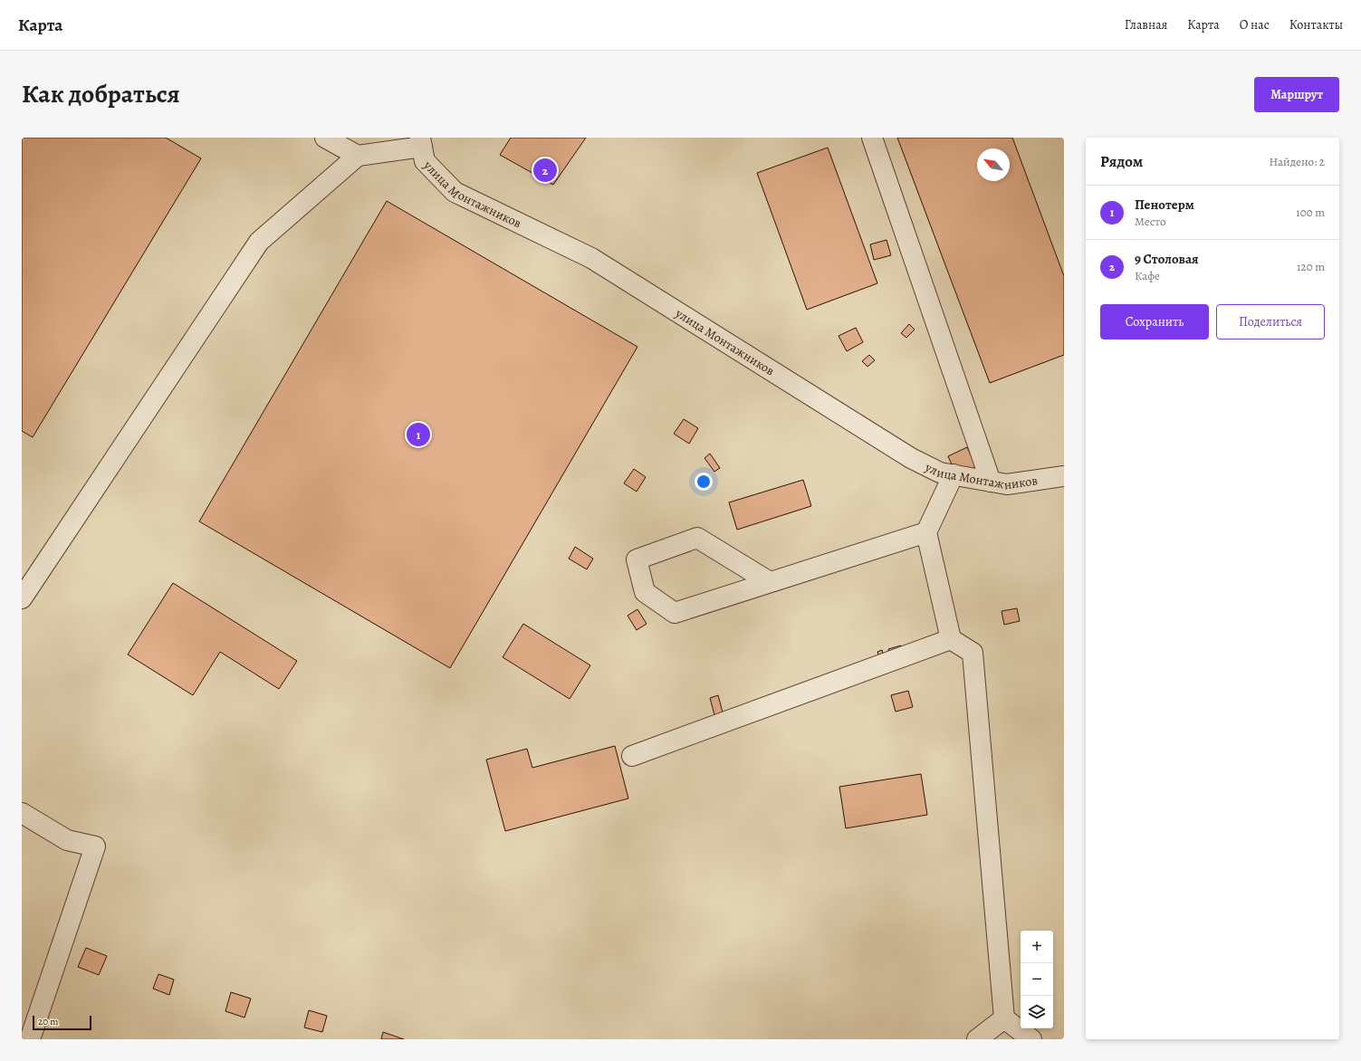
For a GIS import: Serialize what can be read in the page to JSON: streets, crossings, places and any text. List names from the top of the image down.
{
  "streets": {
    "street": ["улица Монтажников"]
  },
  "scale_bar": "20 m",
  "north": "top left",
  "page": {
    "header": "Карта",
    "nav": [
      "Главная",
      "Карта",
      "О нас",
      "Контакты"
    ],
    "title": "Как добраться",
    "buttons": [
      "Маршрут",
      ["Сохранить", "Поделиться"]
    ],
    "heading": ["Рядом", "Найдено: 2"],
    "pins": ["2", "1"],
    "list": [
      {
        "mark": "1",
        "name": "Пенотерм",
        "note": "Место",
        "value": "100 m"
      },
      {
        "mark": "2",
        "name": "9 Столовая",
        "note": "Кафе",
        "value": "120 m"
      }
    ],
    "map_buttons": ["+", "−"],
    "scale": "20 m"
  }
}
